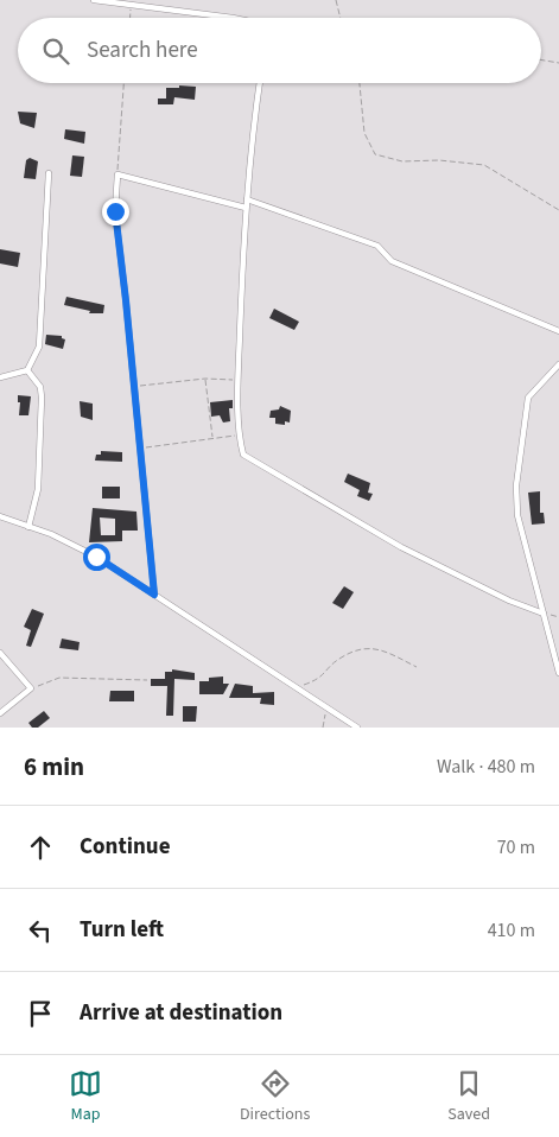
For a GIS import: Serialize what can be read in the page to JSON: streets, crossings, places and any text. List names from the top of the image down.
{
  "page": {
    "search": "Search here",
    "heading": ["6 min", "Walk · 480 m"],
    "list": [
      ["Continue", "70 m"],
      ["Turn left", "410 m"],
      "Arrive at destination"
    ],
    "nav": ["Map", "Directions", "Saved"]
  }
}
